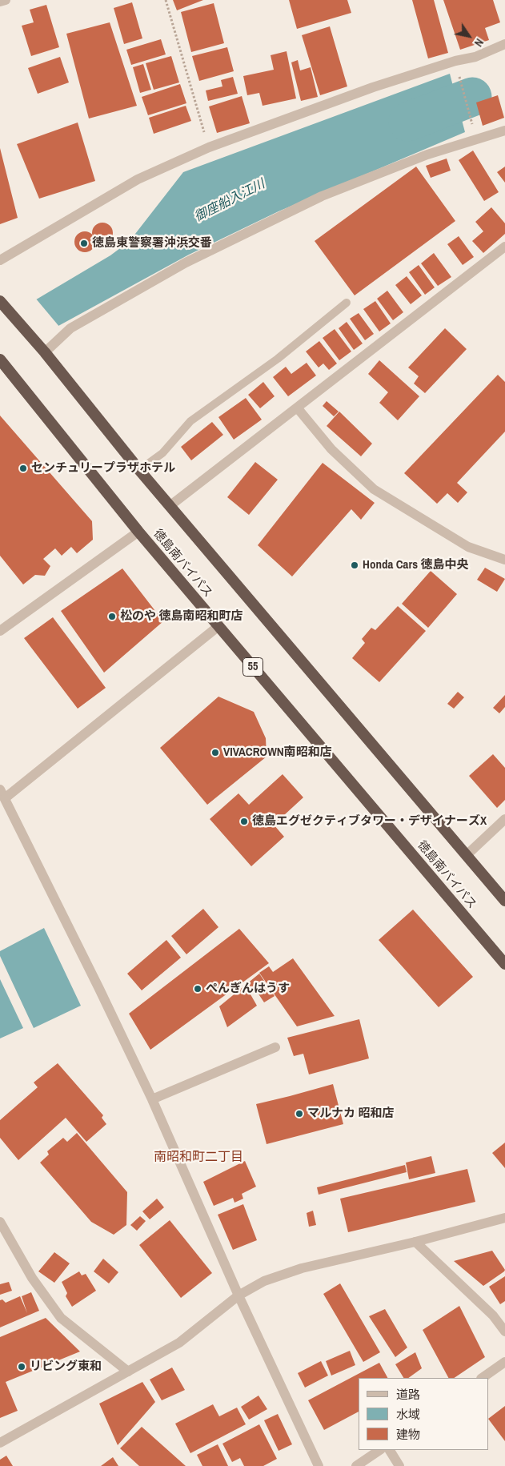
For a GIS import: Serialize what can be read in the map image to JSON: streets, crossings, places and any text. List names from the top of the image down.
{
  "streets": {
    "highway": ["徳島南バイパス", "55"]
  },
  "districts": ["南昭和町二丁目"],
  "water": ["御座船入江川"],
  "places": [
    "徳島東警察署沖浜交番",
    "センチュリープラザホテル",
    "Honda Cars 徳島中央",
    "松のや 徳島南昭和町店",
    "VIVACROWN南昭和店",
    "徳島エグゼクティブタワー・デザイナーズX",
    "ぺんぎんはうす",
    "マルナカ 昭和店",
    "リビング東和"
  ],
  "legend": ["道路", "水域", "建物"],
  "north": "bottom right"
}
